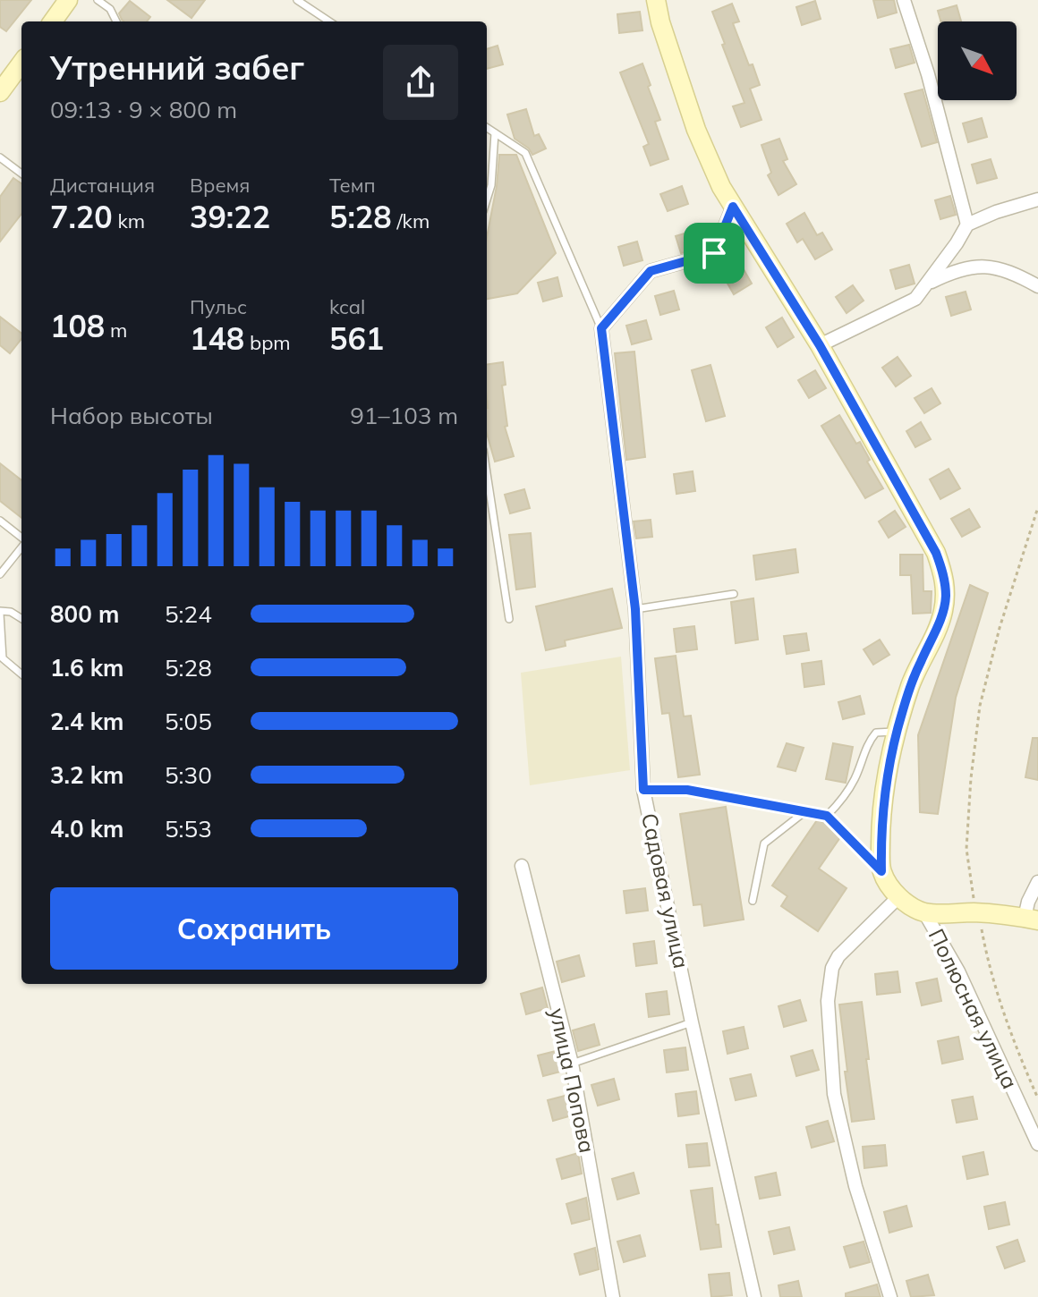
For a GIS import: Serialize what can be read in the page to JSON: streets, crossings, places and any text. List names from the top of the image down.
{
  "streets": {
    "street": ["Садовая улица", "Полюсная улица", "улица Попова"]
  },
  "north": "bottom right",
  "page": {
    "heading": ["Утренний забег", "09:13 · 9 × 800 m"],
    "stats": [
      ["Дистанция", "7.20 km"],
      ["Время", "39:22"],
      ["Темп", "5:28 /km"],
      ["108 m"],
      ["Пульс", "148 bpm"],
      ["kcal", "561"]
    ],
    "chart": ["Набор высоты", "91–103 m"],
    "list": [
      {
        "name": "800 m",
        "note": "5:24"
      },
      {
        "name": "1.6 km",
        "note": "5:28"
      },
      {
        "name": "2.4 km",
        "note": "5:05"
      },
      {
        "name": "3.2 km",
        "note": "5:30"
      },
      {
        "name": "4.0 km",
        "note": "5:53"
      }
    ],
    "buttons": "Сохранить"
  }
}
